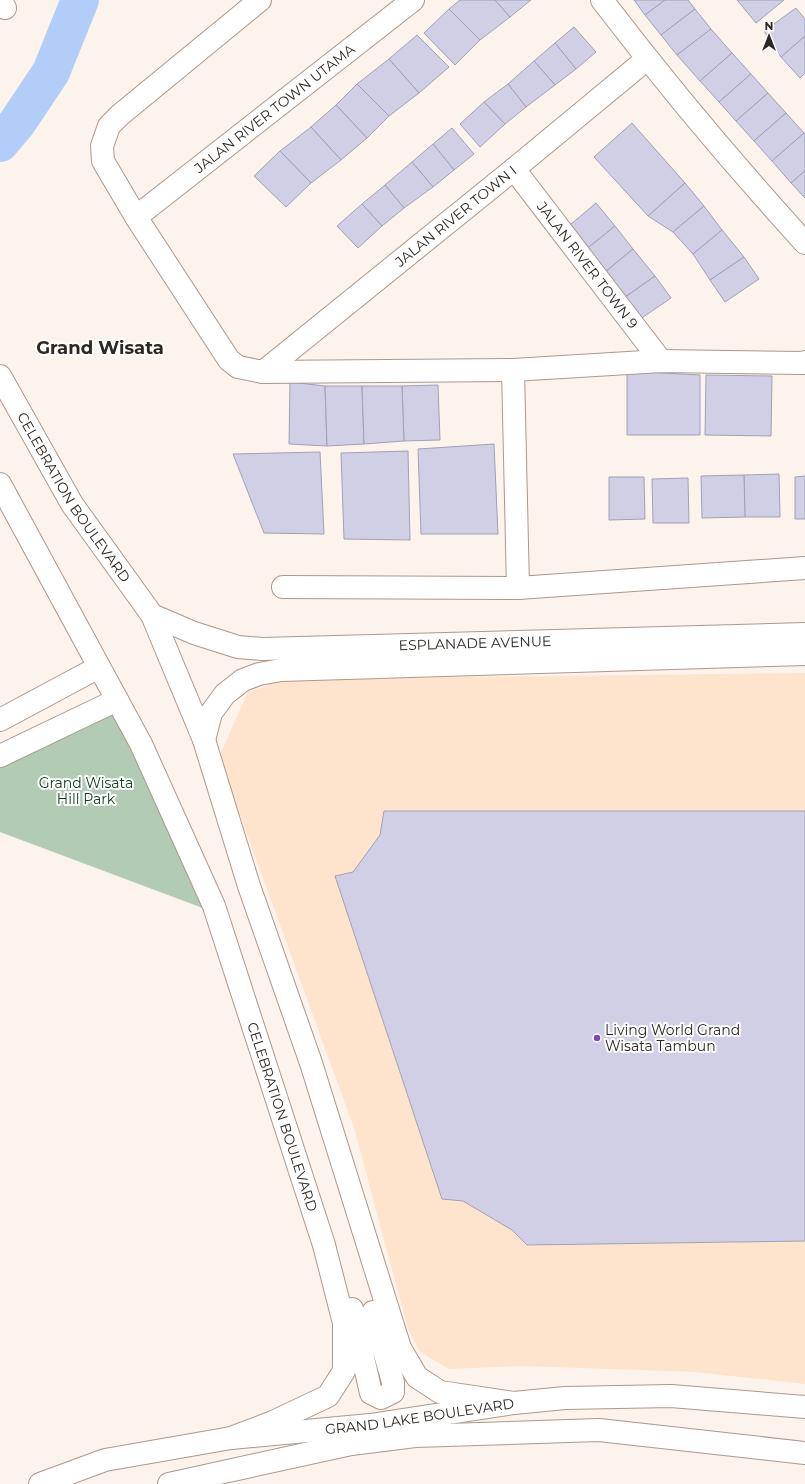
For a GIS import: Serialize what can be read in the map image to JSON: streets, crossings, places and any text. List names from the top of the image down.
{
  "streets": {
    "street": [
      "JALAN RIVER TOWN UTAMA",
      "JALAN RIVER TOWN I",
      "JALAN RIVER TOWN 9",
      "CELEBRATION BOULEVARD",
      "ESPLANADE AVENUE",
      "GRAND LAKE BOULEVARD"
    ]
  },
  "crossings": [
    ["JALAN RIVER TOWN I", "JALAN RIVER TOWN 9"],
    ["CELEBRATION BOULEVARD", "ESPLANADE AVENUE"],
    ["CELEBRATION BOULEVARD", "GRAND LAKE BOULEVARD"]
  ],
  "districts": ["Grand Wisata"],
  "parks": ["Grand Wisata Hill Park"],
  "places": ["Living World Grand Wisata Tambun"],
  "north": "top"
}
